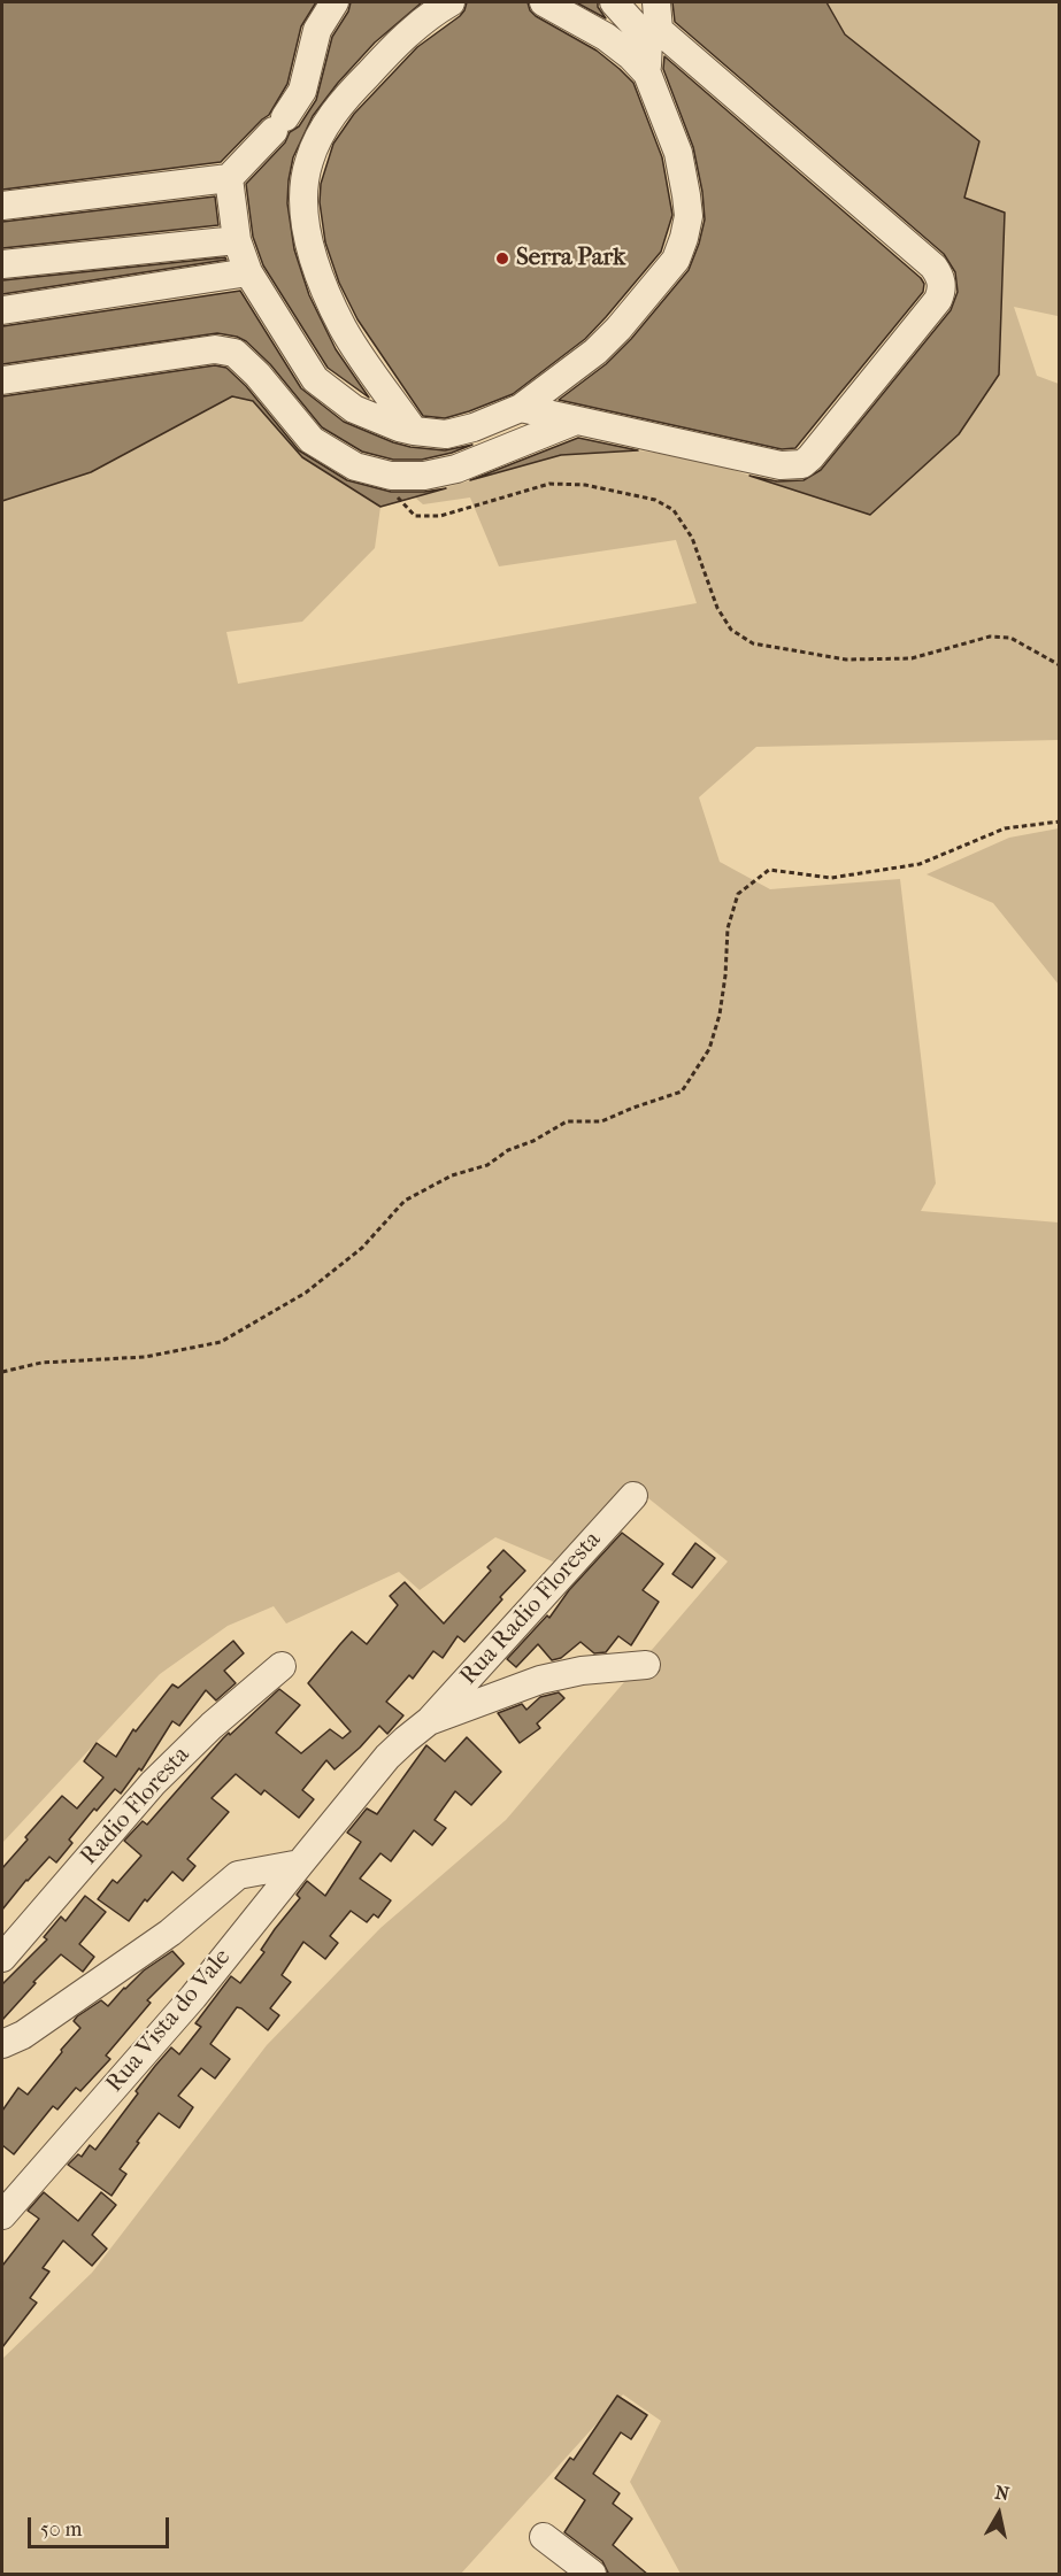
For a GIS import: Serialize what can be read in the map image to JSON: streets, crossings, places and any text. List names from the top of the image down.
{
  "streets": {
    "street": ["Rua Radio Floresta", "Radio Floresta", "Rua Vista do Vale"]
  },
  "crossings": [
    ["Rua Radio Floresta", "Rua Vista do Vale"]
  ],
  "places": ["Serra Park"],
  "scale_bar": "50 m",
  "north": "top"
}
